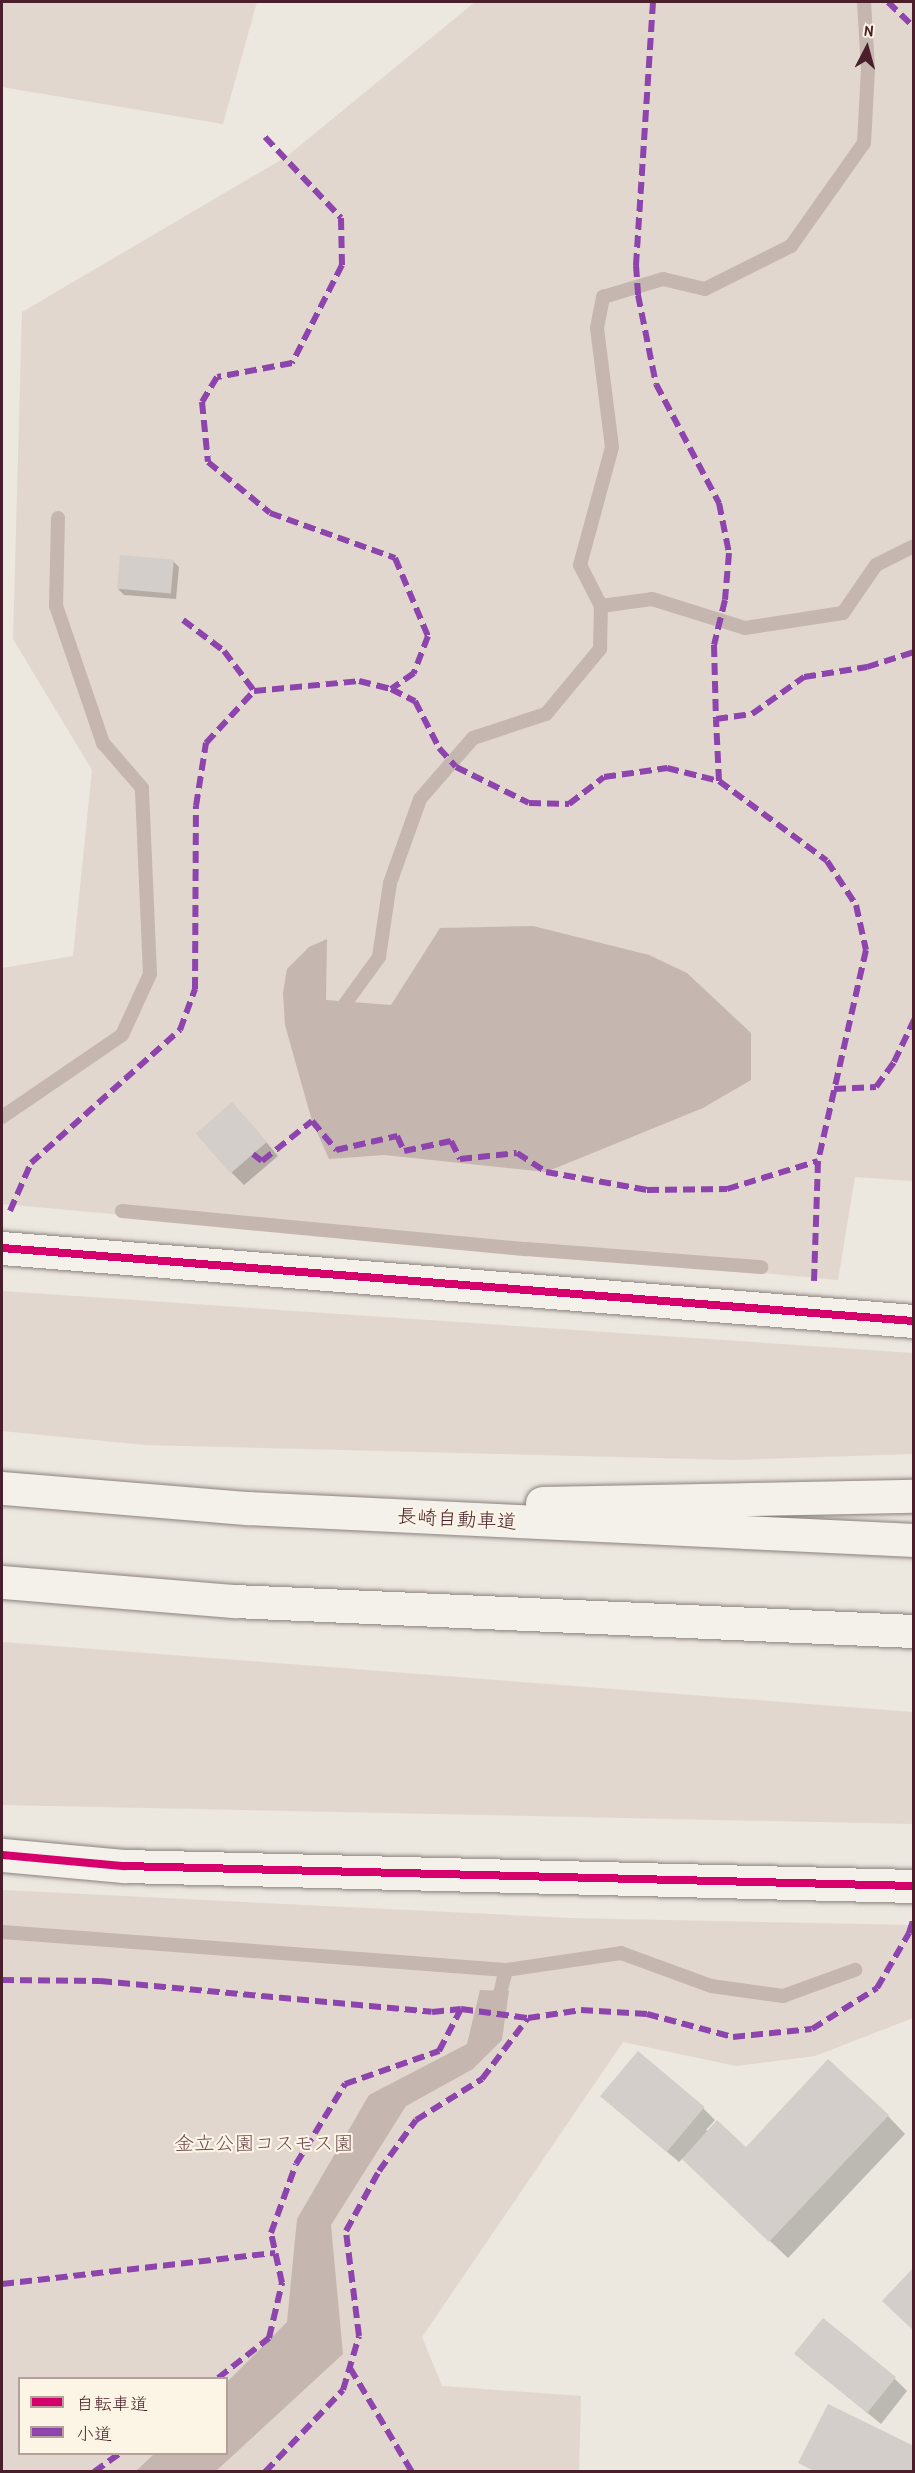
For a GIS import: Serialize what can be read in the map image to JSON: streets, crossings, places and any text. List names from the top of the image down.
{
  "streets": {
    "main road": ["長崎自動車道"]
  },
  "parks": ["金立公園コスモス園"],
  "legend": ["自転車道", "小道"],
  "north": "top"
}
